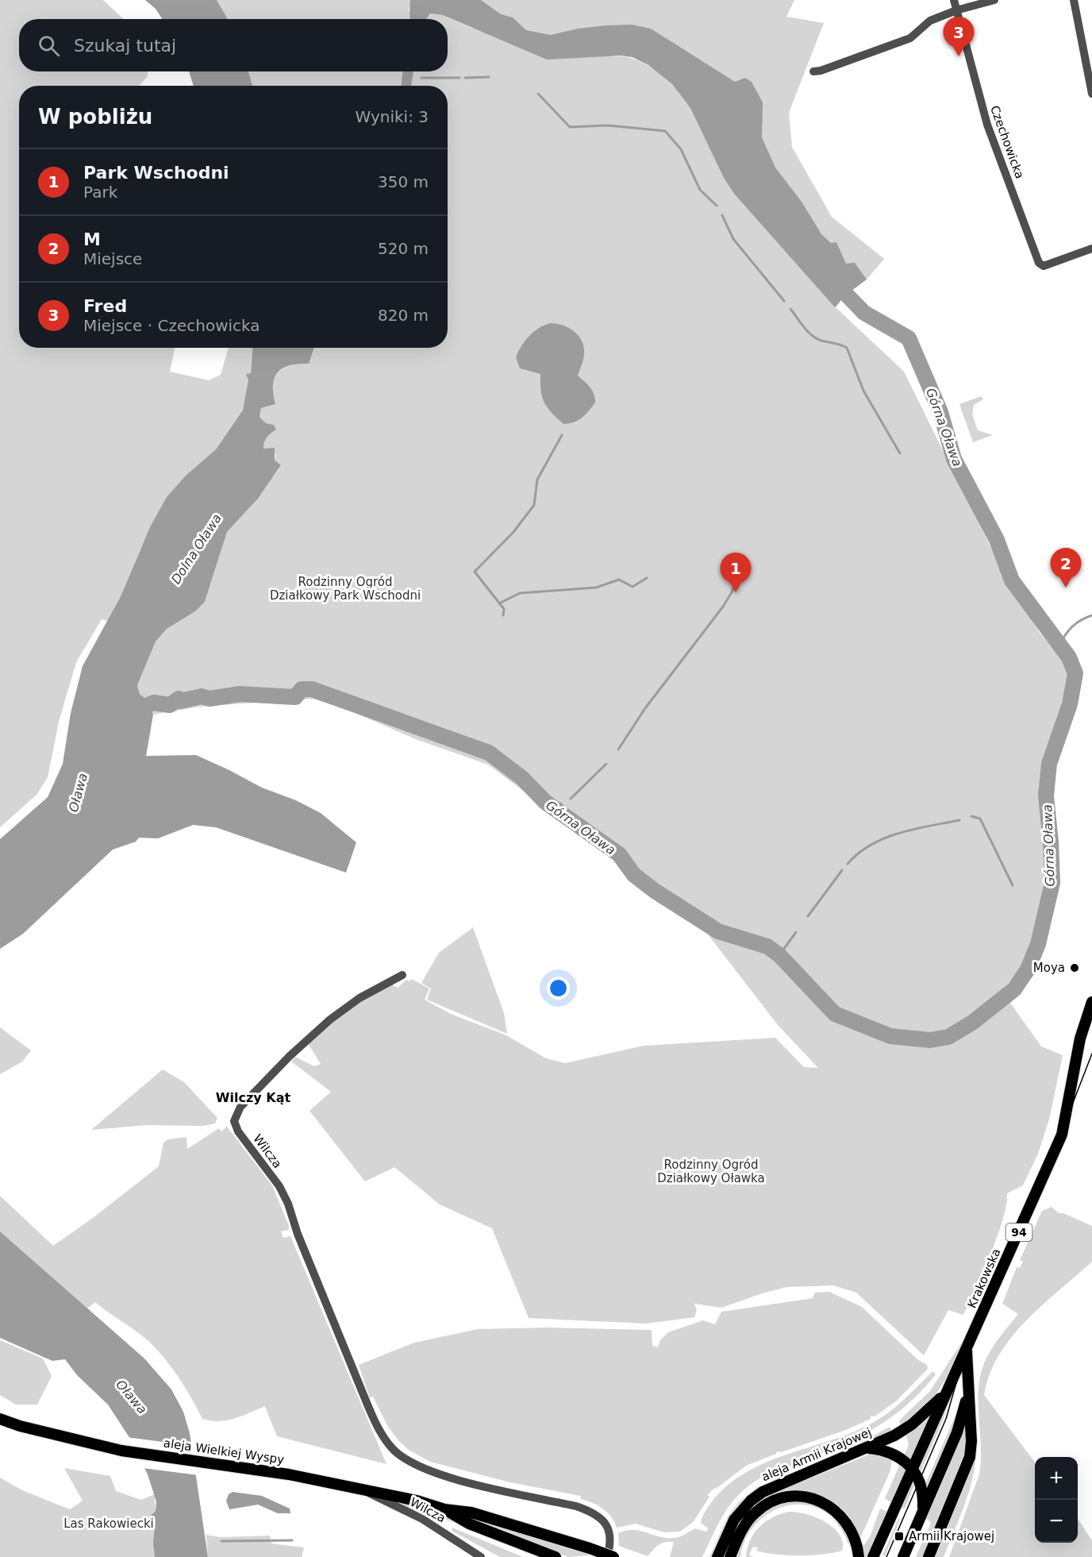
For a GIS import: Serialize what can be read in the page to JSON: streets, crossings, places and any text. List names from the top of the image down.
{
  "streets": {
    "main road": [
      "94",
      "Krakowska",
      "aleja Wielkiej Wyspy",
      "aleja Armii Krajowej"
    ],
    "street": ["Czechowicka", "Wilcza"]
  },
  "crossings": [
    ["Wilcza", "aleja Wielkiej Wyspy"],
    ["94", "Krakowska"],
    ["Krakowska", "aleja Armii Krajowej"]
  ],
  "districts": ["Wilczy Kąt"],
  "water": ["Górna Oława", "Dolna Oława", "Oława"],
  "parks": ["Rodzinny Ogród Działkowy Park Wschodni", "Rodzinny Ogród Działkowy Oławka", "Las Rakowiecki"],
  "places": {
    "other": ["Moya"],
    "transit": ["Armii Krajowej"]
  },
  "page": {
    "pins": ["3", "2", "1"],
    "search": "Szukaj tutaj",
    "heading": ["W pobliżu", "Wyniki: 3"],
    "list": [
      {
        "mark": "1",
        "name": "Park Wschodni",
        "note": "Park",
        "value": "350 m"
      },
      {
        "mark": "2",
        "name": "M",
        "note": "Miejsce",
        "value": "520 m"
      },
      {
        "mark": "3",
        "name": "Fred",
        "note": "Miejsce · Czechowicka",
        "value": "820 m"
      }
    ],
    "map_buttons": ["+", "−"]
  }
}
